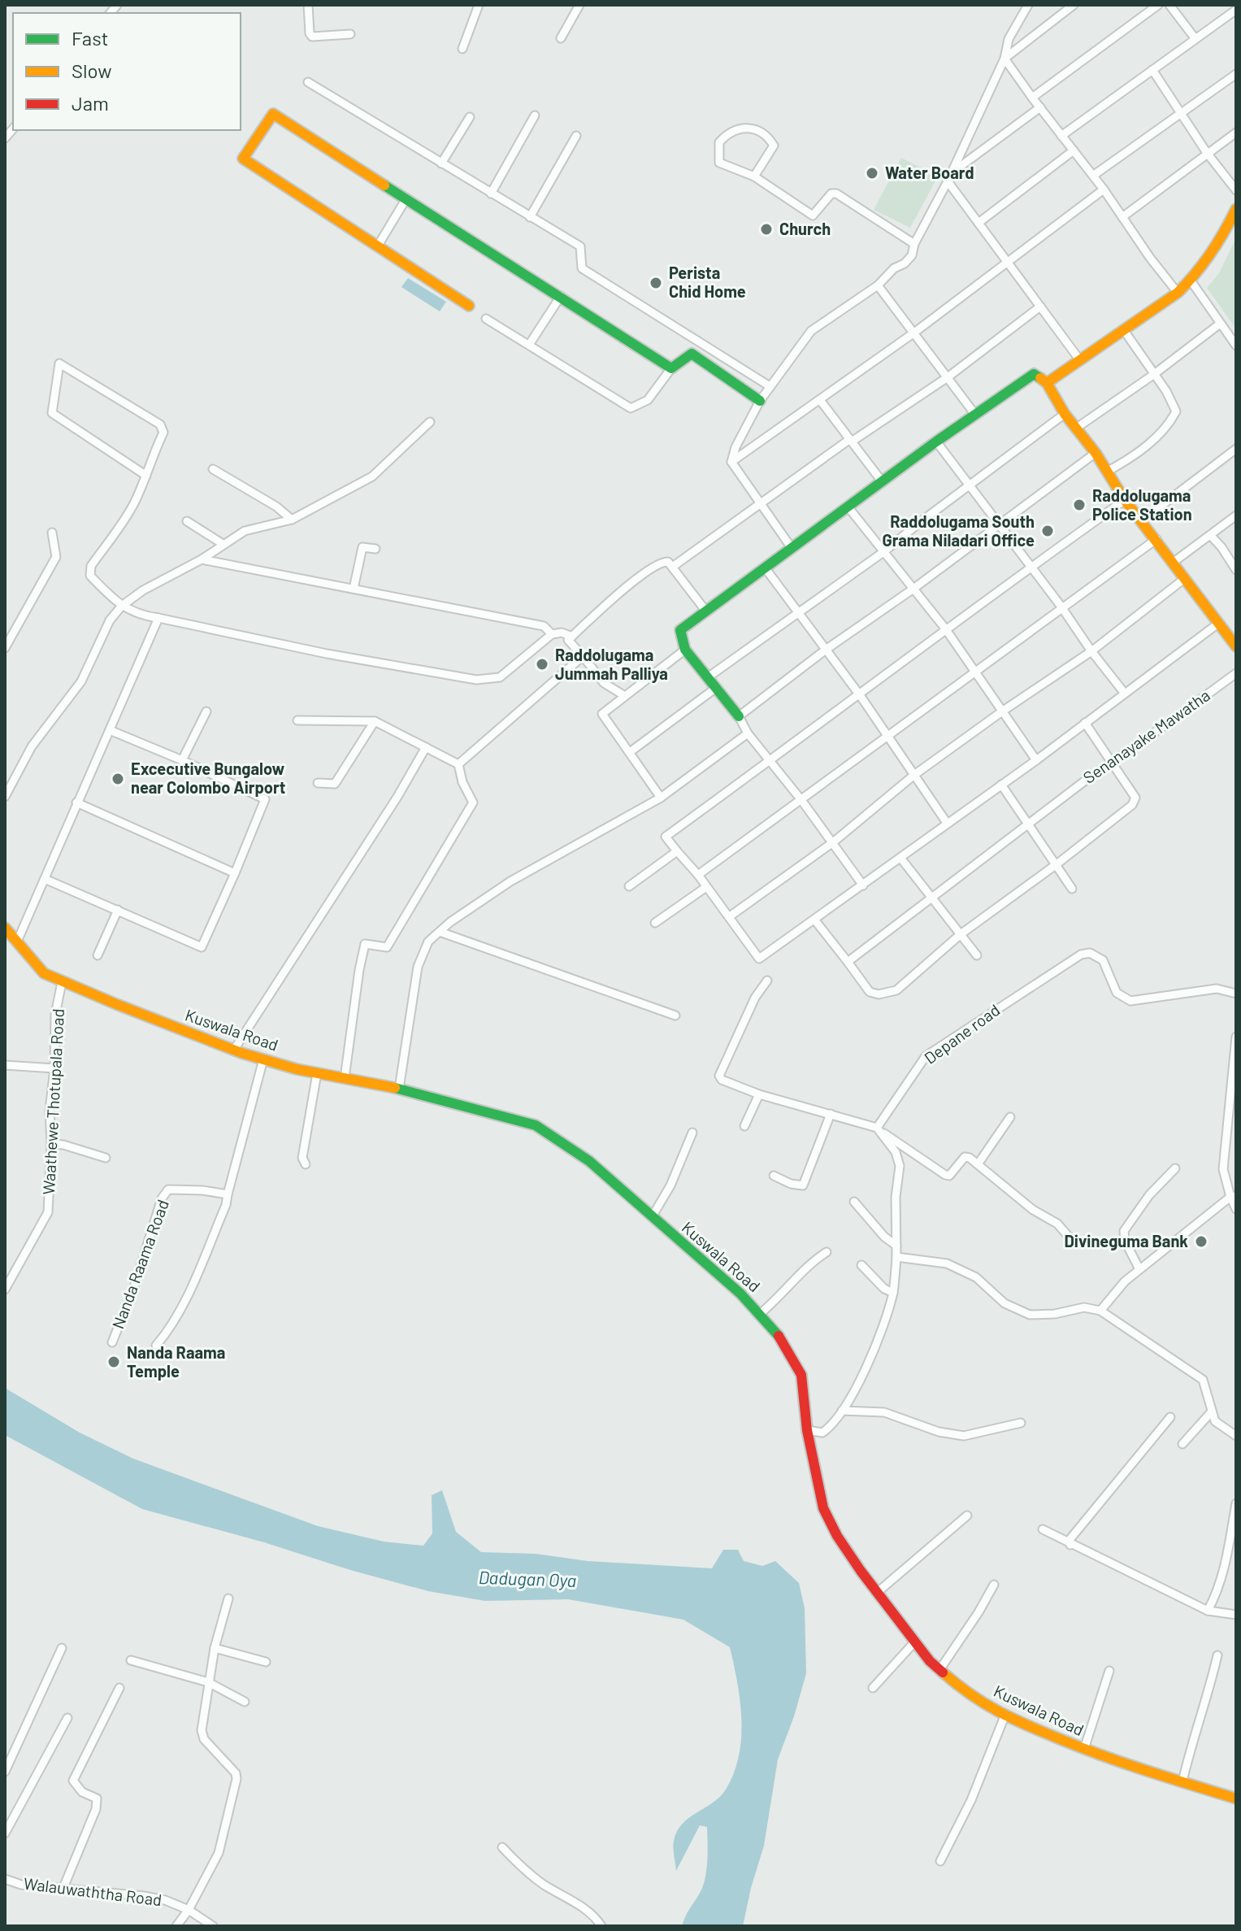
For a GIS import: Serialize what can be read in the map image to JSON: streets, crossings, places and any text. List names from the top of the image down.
{
  "streets": {
    "street": [
      "Senanayake Mawatha",
      "Kuswala Road",
      "Depane road",
      "Waathewe Thotupala Road",
      "Nanda Raama Road",
      "Walauwaththa Road"
    ]
  },
  "crossings": [
    ["Kuswala Road", "Waathewe Thotupala Road"]
  ],
  "water": ["Dadugan Oya"],
  "places": [
    "Water Board",
    "Church",
    "Perista Chid Home",
    "Raddolugama Police Station",
    "Raddolugama South Grama Niladari Office",
    "Raddolugama Jummah Palliya",
    "Excecutive Bungalow near Colombo Airport",
    "Divineguma Bank",
    "Nanda Raama Temple"
  ],
  "legend": ["Fast", "Slow", "Jam"]
}
